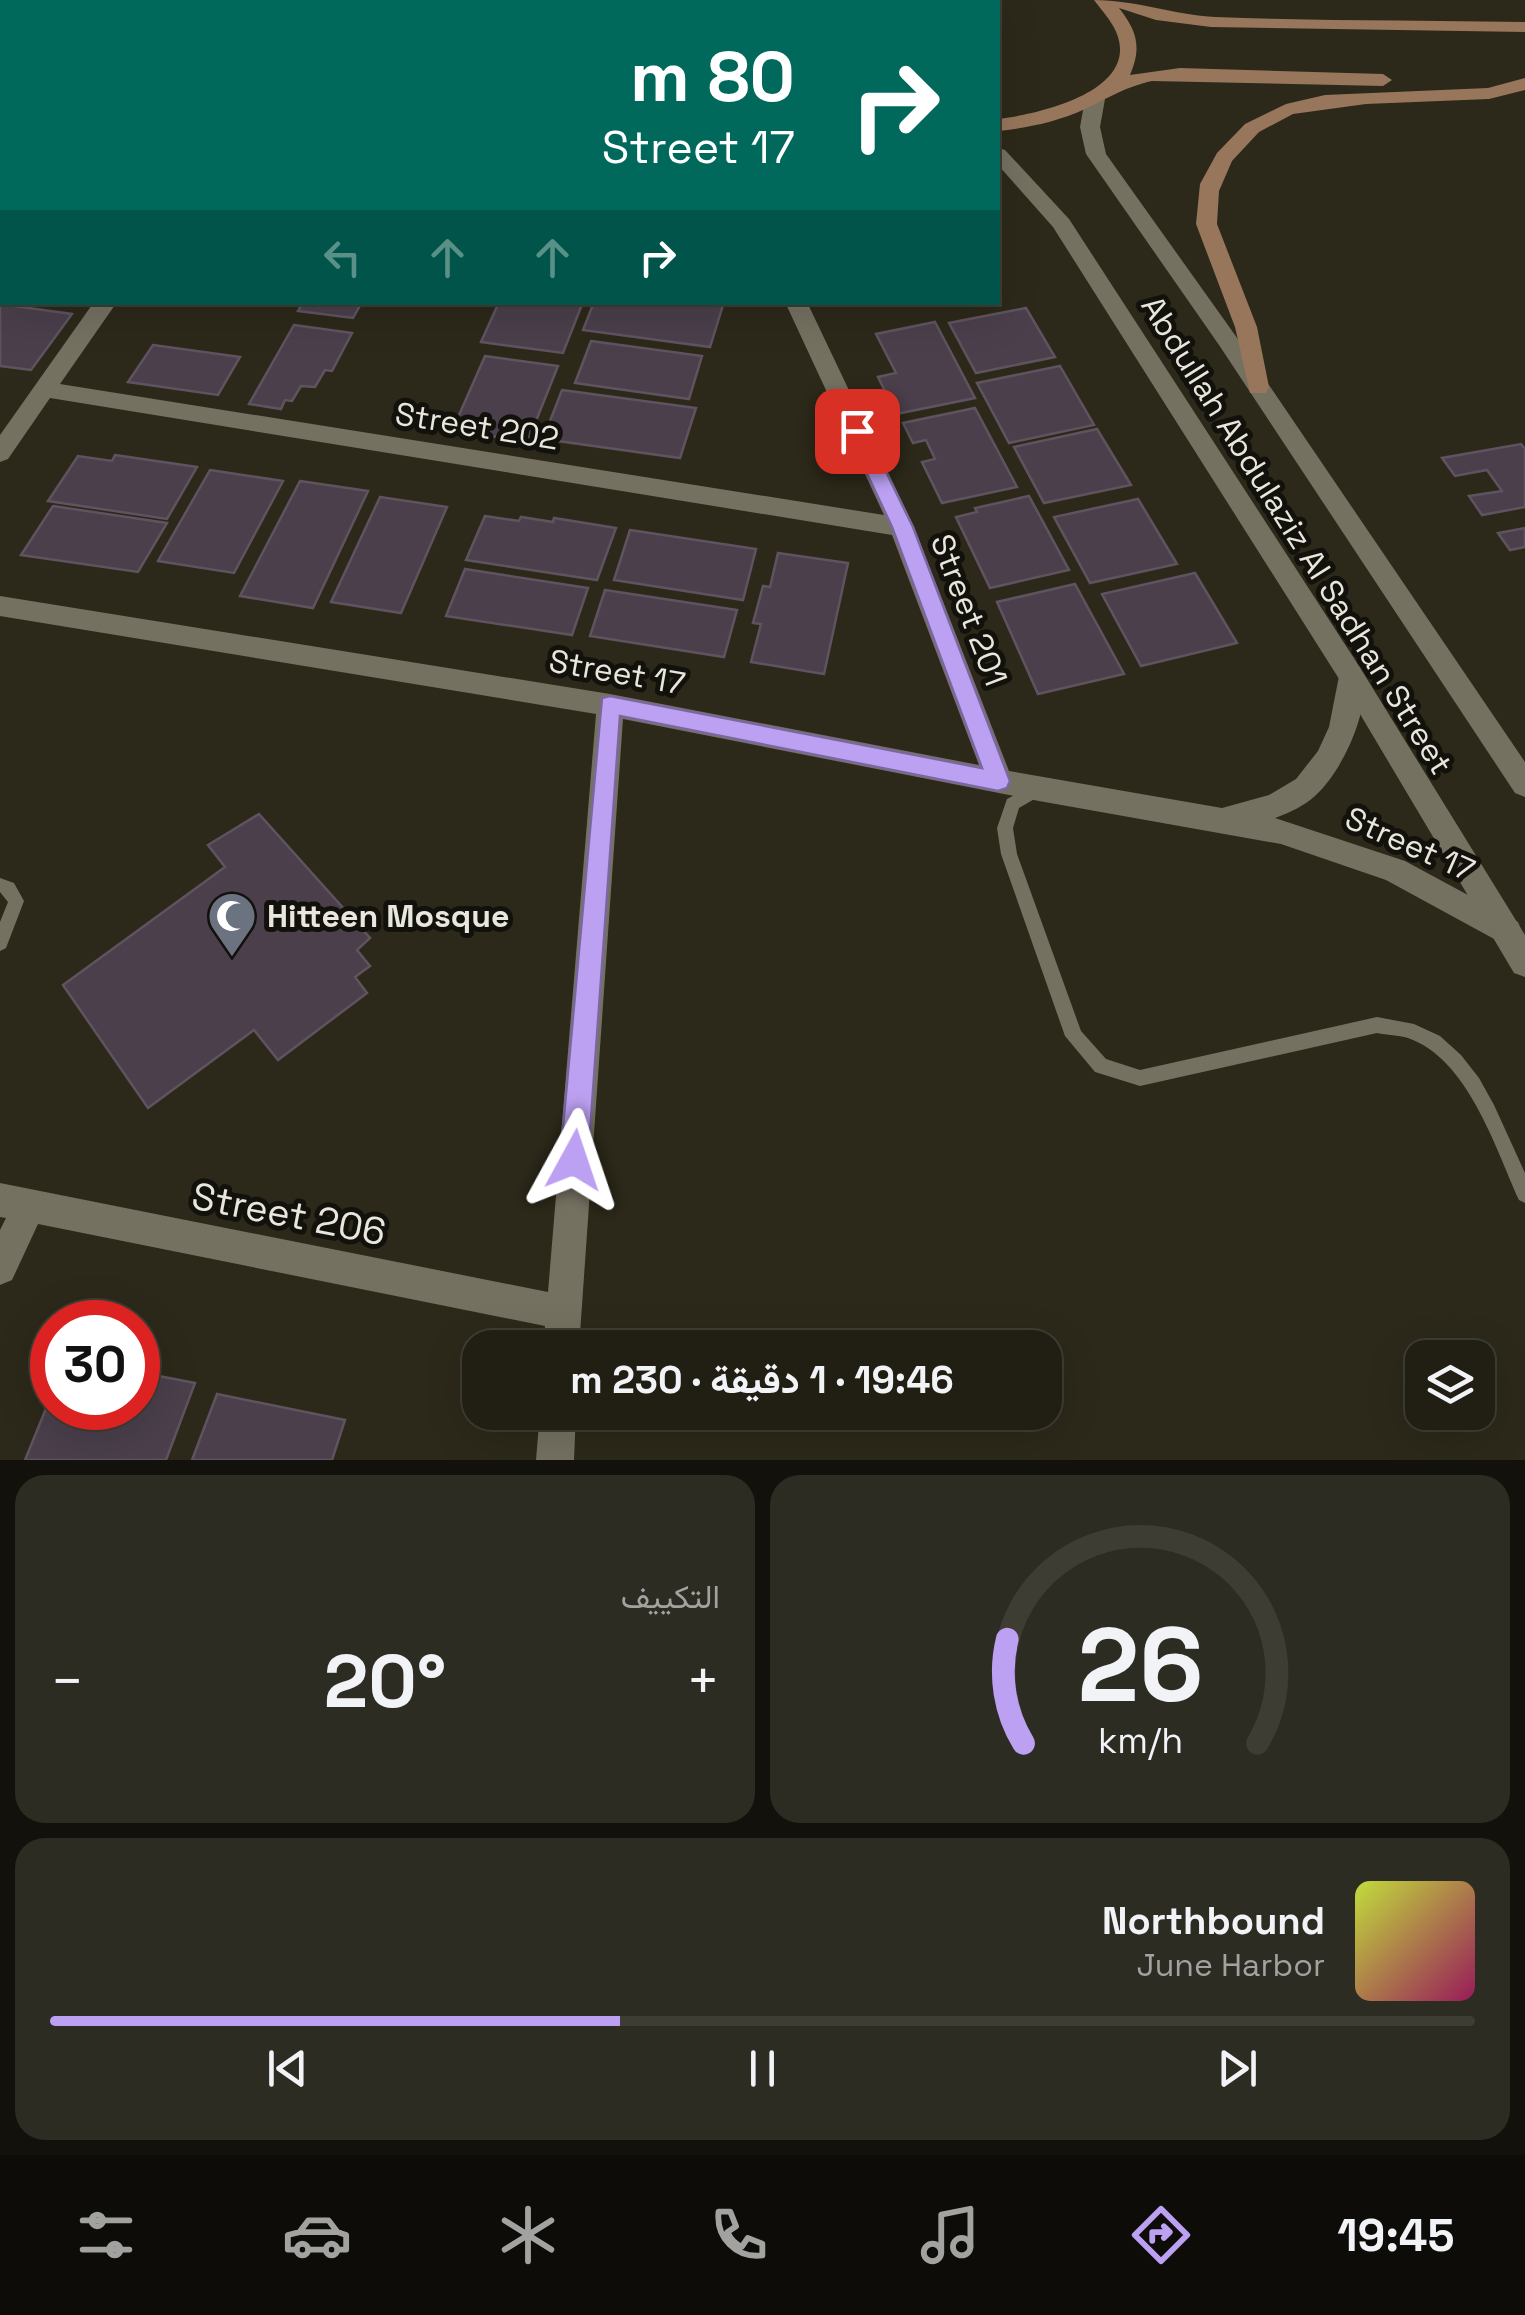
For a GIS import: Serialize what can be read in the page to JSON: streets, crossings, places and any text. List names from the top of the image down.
{
  "streets": {
    "street": [
      "Street 202",
      "Abdullah Abdulaziz Al Sadhan Street",
      "Street 201",
      "Street 17",
      "Street 206"
    ]
  },
  "crossings": [
    ["Street 202", "Street 201"],
    ["Abdullah Abdulaziz Al Sadhan Street", "Street 17"],
    ["Street 201", "Street 17"]
  ],
  "places": {
    "mosque": ["Hitteen Mosque"]
  },
  "page": {
    "turn": ["80 m", "Street 17"],
    "limit": "30",
    "trip": "19:46 · 1 دقيقة · 230 m",
    "tile": "التكييف",
    "heat": ["−", "20°", "+"],
    "song": ["Northbound", "June Harbor"],
    "tabs": "19:45",
    "gauge": ["26", "km/h"]
  }
}
